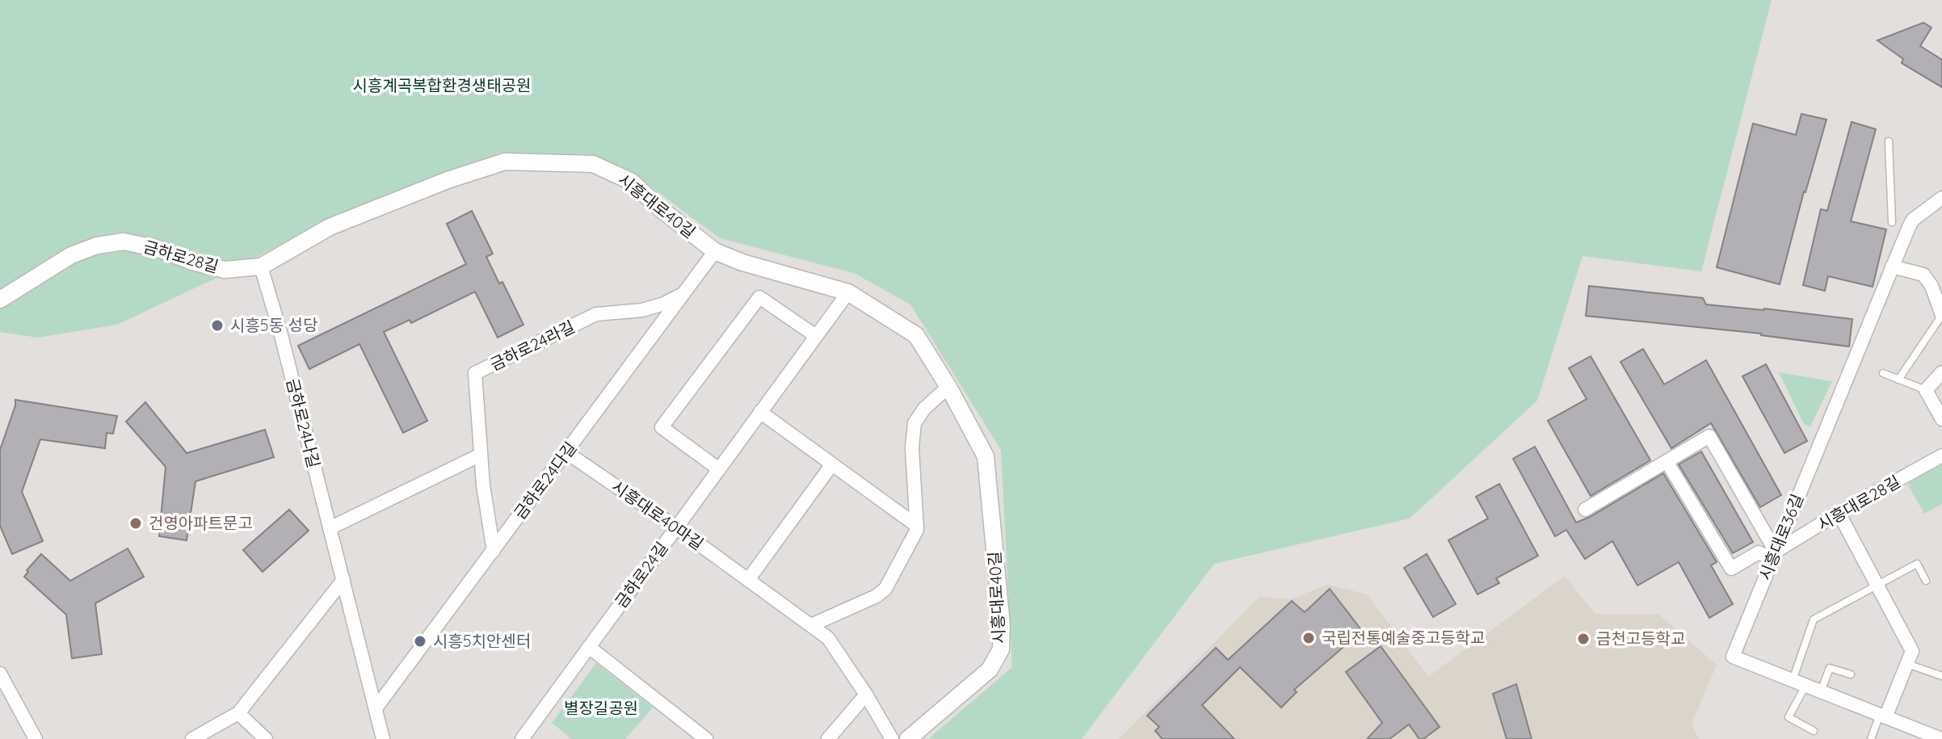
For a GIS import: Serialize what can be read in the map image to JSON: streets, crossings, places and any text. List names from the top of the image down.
{
  "streets": {
    "street": [
      "시흥대로40길",
      "금하로28길",
      "금하로24라길",
      "금하로24나길",
      "금하로24다길",
      "시흥대로28길",
      "시흥대로40마길",
      "시흥대로36길",
      "금하로24길"
    ]
  },
  "crossings": [
    ["시흥대로40길", "금하로28길"],
    ["시흥대로40길", "금하로24나길"],
    ["시흥대로40길", "금하로24다길"],
    ["시흥대로40길", "금하로24길"],
    ["금하로28길", "금하로24나길"],
    ["금하로24라길", "금하로24다길"],
    ["금하로24나길", "금하로24다길"],
    ["금하로24다길", "시흥대로40마길"],
    ["시흥대로28길", "시흥대로36길"],
    ["시흥대로40마길", "금하로24길"]
  ],
  "parks": ["시흥계곡복합환경생태공원", "별장길공원"],
  "places": [
    "시흥5동 성당",
    "건영아파트문고",
    "국립전통예술중고등학교",
    "금천고등학교",
    "시흥5치안센터"
  ]
}
